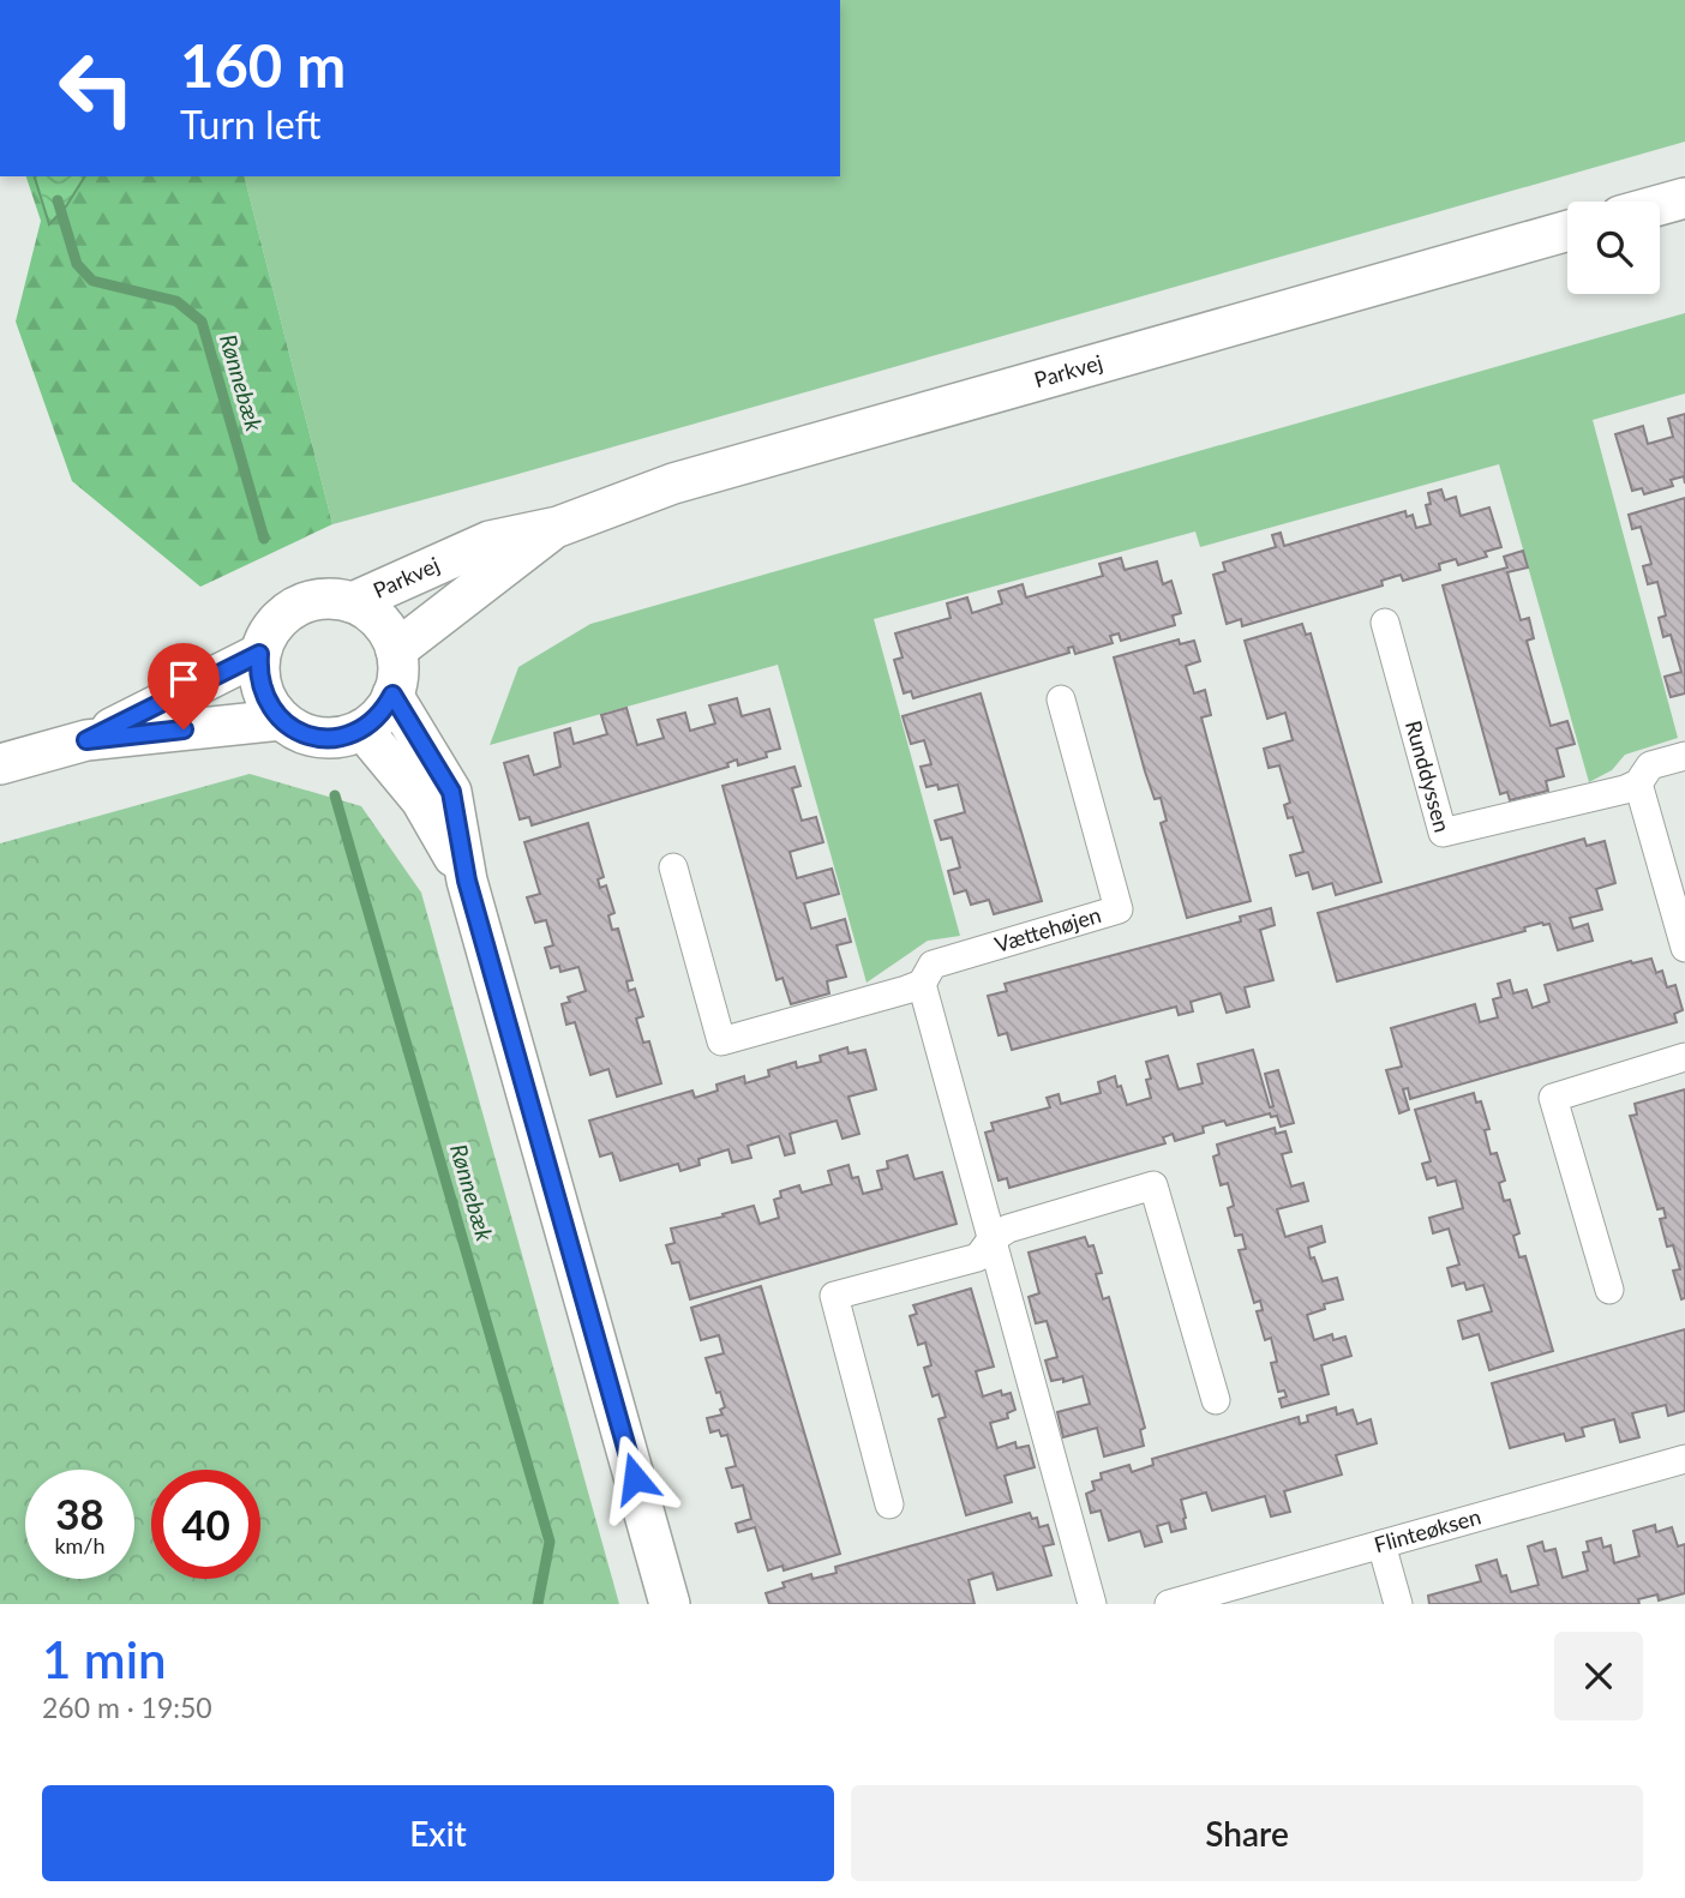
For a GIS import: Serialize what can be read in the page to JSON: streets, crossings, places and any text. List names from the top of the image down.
{
  "streets": {
    "street": [
      "Parkvej",
      "Runddyssen",
      "Vættehøjen",
      "Flinteøksen"
    ]
  },
  "water": ["Rønnebæk"],
  "page": {
    "turn": ["160 m", "Turn left"],
    "speed": "38 km/h",
    "limit": "40",
    "heading": ["1 min", "260 m · 19:50"],
    "buttons": ["Exit", "Share"]
  }
}
